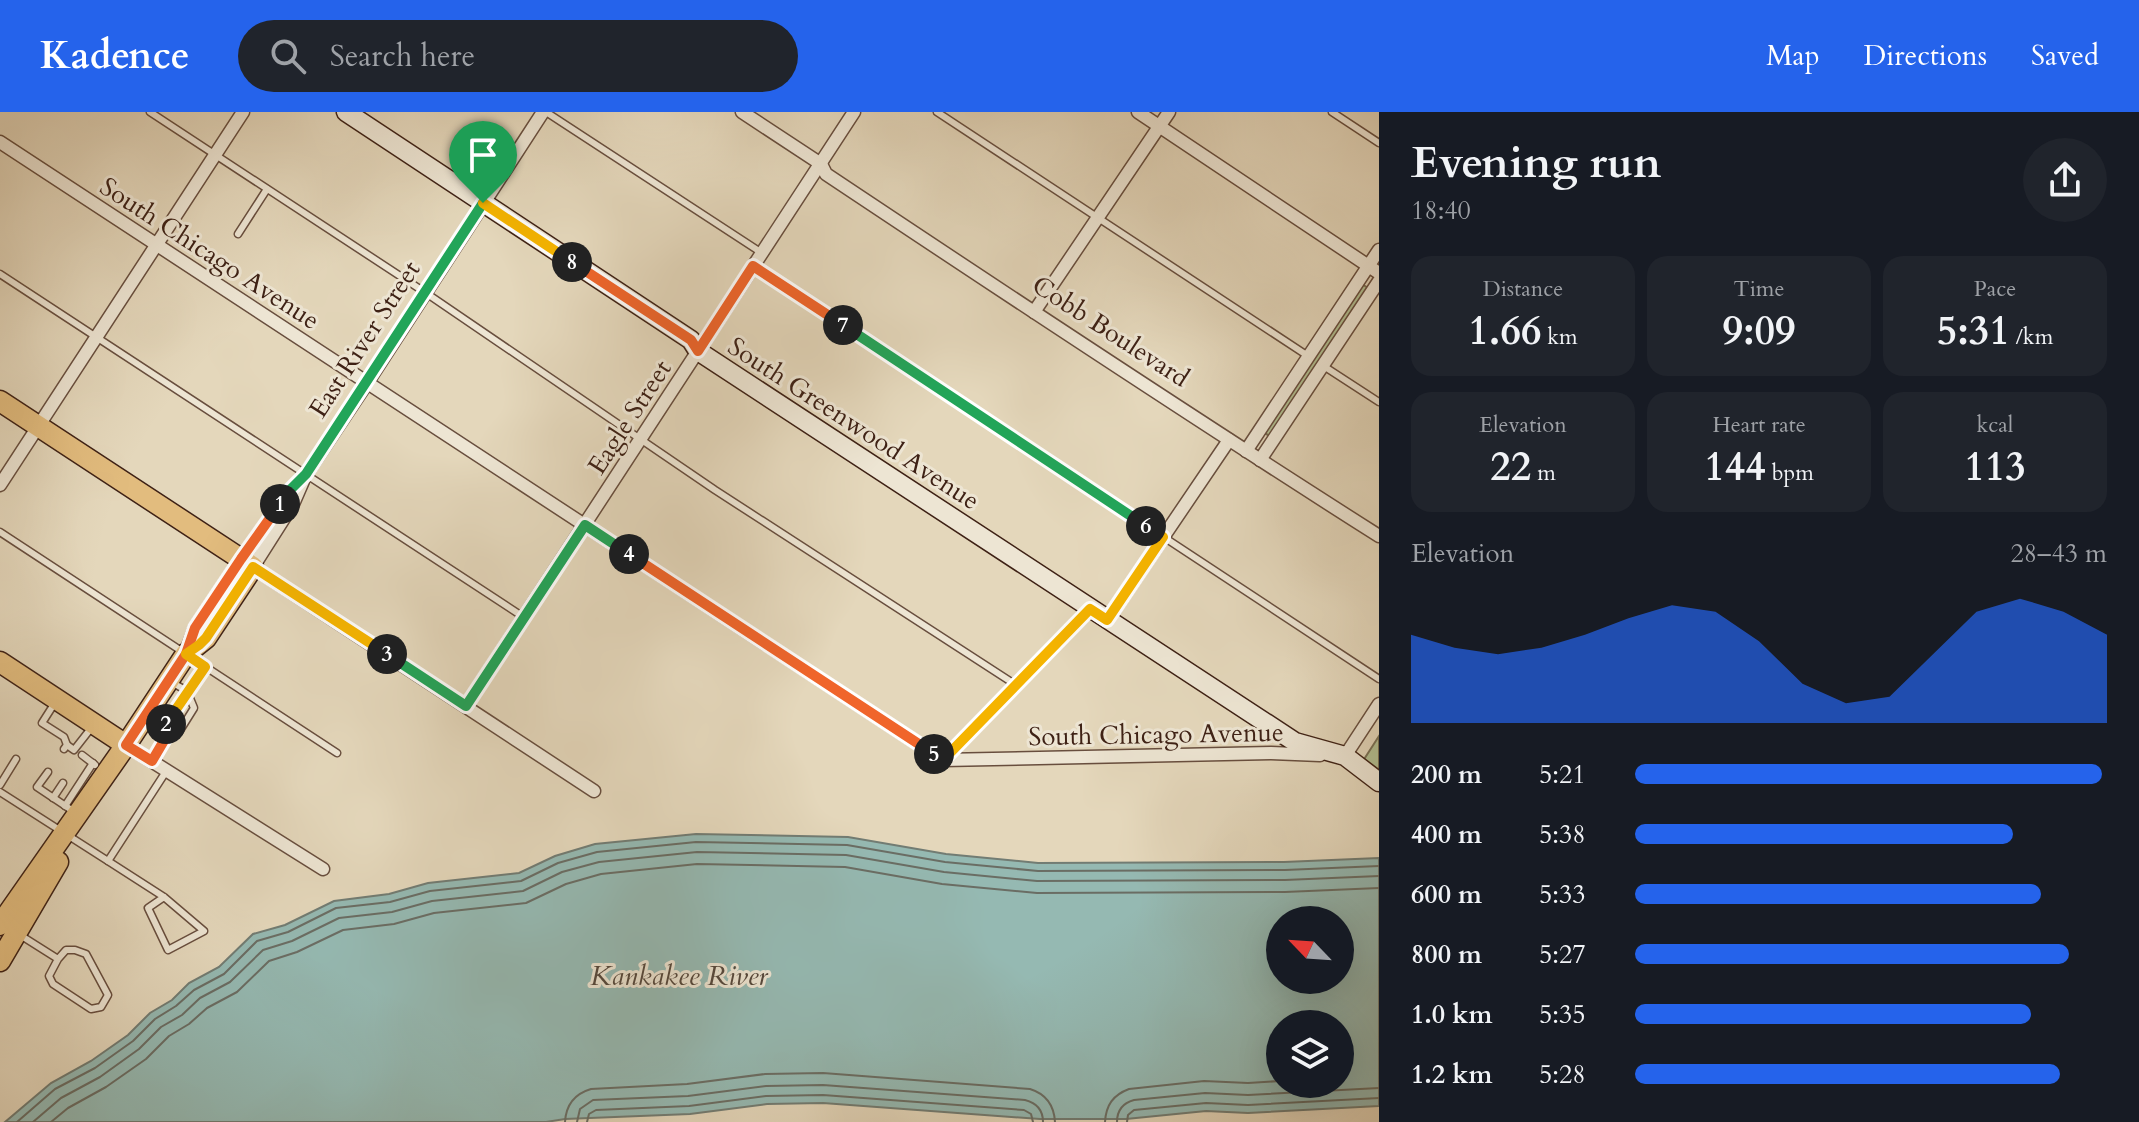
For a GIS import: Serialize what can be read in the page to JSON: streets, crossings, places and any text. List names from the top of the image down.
{
  "streets": {
    "main road": ["East River Street"],
    "street": [
      "South Chicago Avenue",
      "Cobb Boulevard",
      "Eagle Street",
      "South Greenwood Avenue"
    ]
  },
  "crossings": [
    ["South Chicago Avenue", "East River Street"],
    ["South Chicago Avenue", "Eagle Street"],
    ["South Chicago Avenue", "South Greenwood Avenue"],
    ["Cobb Boulevard", "Eagle Street"],
    ["East River Street", "South Greenwood Avenue"],
    ["Eagle Street", "South Greenwood Avenue"]
  ],
  "water": ["Kankakee River"],
  "north": "top left",
  "page": {
    "header": "Kadence",
    "search": "Search here",
    "nav": ["Map", "Directions", "Saved"],
    "heading": ["Evening run", "18:40"],
    "pins": [
      "8",
      "7",
      "1",
      "6",
      "4",
      "3",
      "2",
      "5"
    ],
    "stats": [
      ["Distance", "1.66 km"],
      ["Time", "9:09"],
      ["Pace", "5:31 /km"],
      ["Elevation", "22 m"],
      ["Heart rate", "144 bpm"],
      ["kcal", "113"]
    ],
    "chart": ["Elevation", "28–43 m"],
    "list": [
      {
        "name": "200 m",
        "note": "5:21"
      },
      {
        "name": "400 m",
        "note": "5:38"
      },
      {
        "name": "600 m",
        "note": "5:33"
      },
      {
        "name": "800 m",
        "note": "5:27"
      },
      {
        "name": "1.0 km",
        "note": "5:35"
      },
      {
        "name": "1.2 km",
        "note": "5:28"
      }
    ]
  }
}
